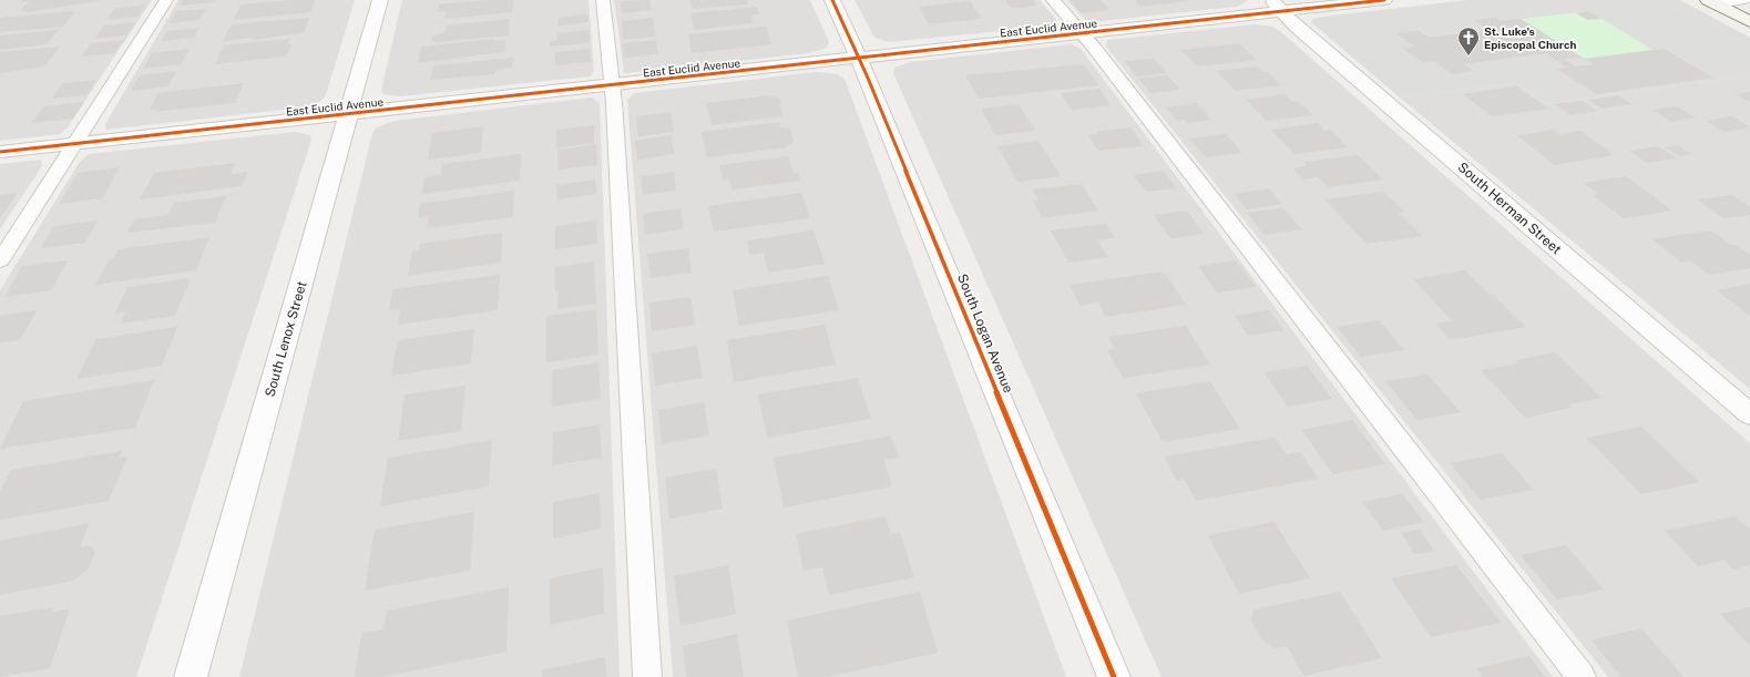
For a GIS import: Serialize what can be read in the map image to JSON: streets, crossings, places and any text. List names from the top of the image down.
{
  "streets": {
    "street": [
      "East Euclid Avenue",
      "South Herman Street",
      "South Logan Avenue",
      "South Lenox Street"
    ]
  },
  "crossings": [
    ["East Euclid Avenue", "South Herman Street"],
    ["East Euclid Avenue", "South Logan Avenue"],
    ["East Euclid Avenue", "South Lenox Street"]
  ],
  "places": {
    "church": ["St. Luke's Episcopal Church"]
  }
}
